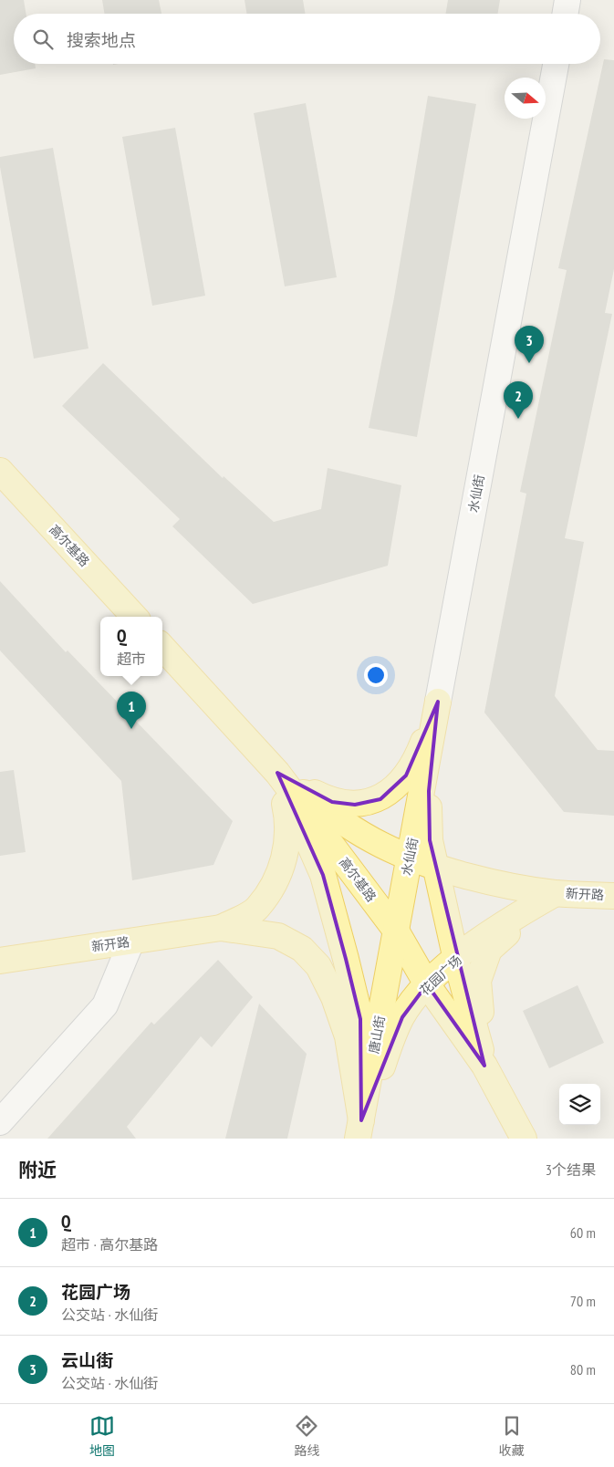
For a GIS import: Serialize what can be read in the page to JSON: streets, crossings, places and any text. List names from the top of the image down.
{
  "streets": {
    "main road": [
      "水仙街",
      "高尔基路",
      "新开路",
      "花园广场",
      "唐山街"
    ]
  },
  "crossings": [
    ["水仙街", "高尔基路"],
    ["水仙街", "新开路"],
    ["水仙街", "唐山街"],
    ["高尔基路", "新开路"],
    ["高尔基路", "花园广场"],
    ["高尔基路", "唐山街"],
    ["新开路", "花园广场"],
    ["花园广场", "唐山街"]
  ],
  "north": "right",
  "page": {
    "search": "搜索地点",
    "pins": ["3", "2", "1"],
    "popup": ["Q", "超市"],
    "heading": ["附近", "3个结果"],
    "list": [
      {
        "mark": "1",
        "name": "Q",
        "note": "超市 · 高尔基路",
        "value": "60 m"
      },
      {
        "mark": "2",
        "name": "花园广场",
        "note": "公交站 · 水仙街",
        "value": "70 m"
      },
      {
        "mark": "3",
        "name": "云山街",
        "note": "公交站 · 水仙街",
        "value": "80 m"
      }
    ],
    "nav": ["地图", "路线", "收藏"]
  }
}
